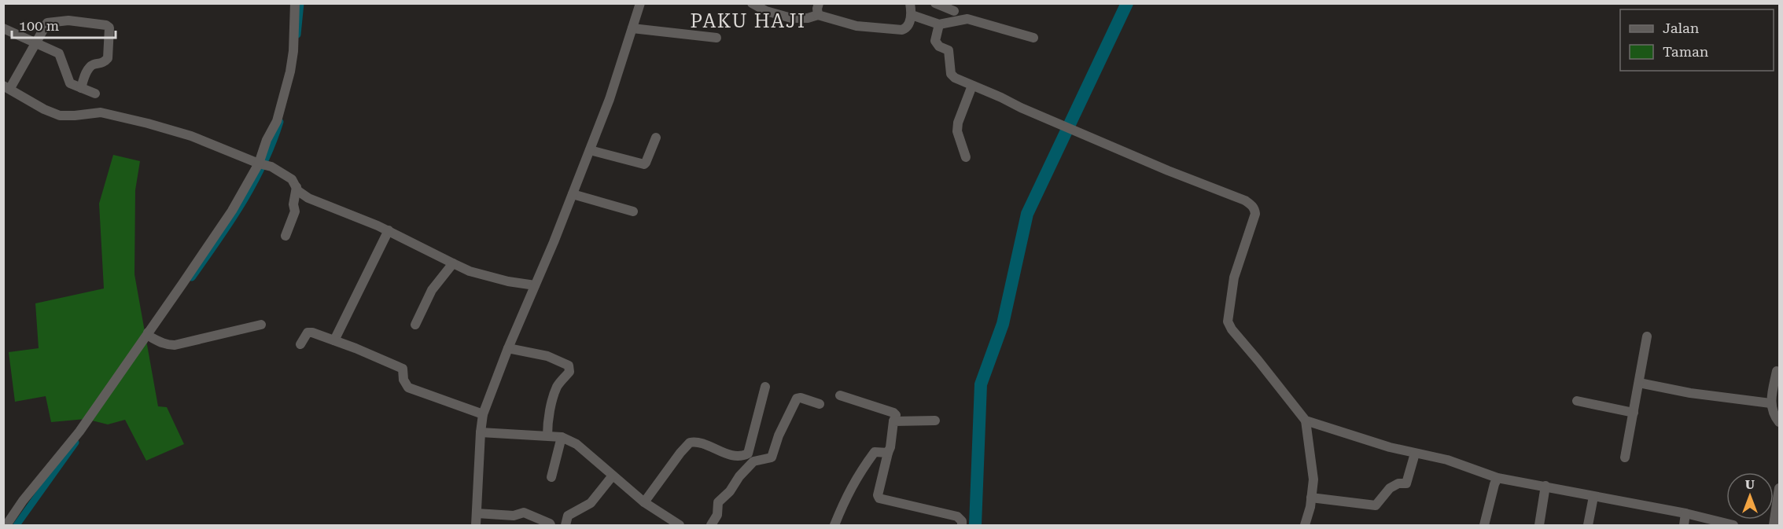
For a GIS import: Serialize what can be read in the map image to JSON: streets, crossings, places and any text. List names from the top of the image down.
{
  "districts": ["PAKU HAJI"],
  "legend": ["Jalan", "Taman"],
  "scale_bar": "100 m",
  "north": "top"
}
